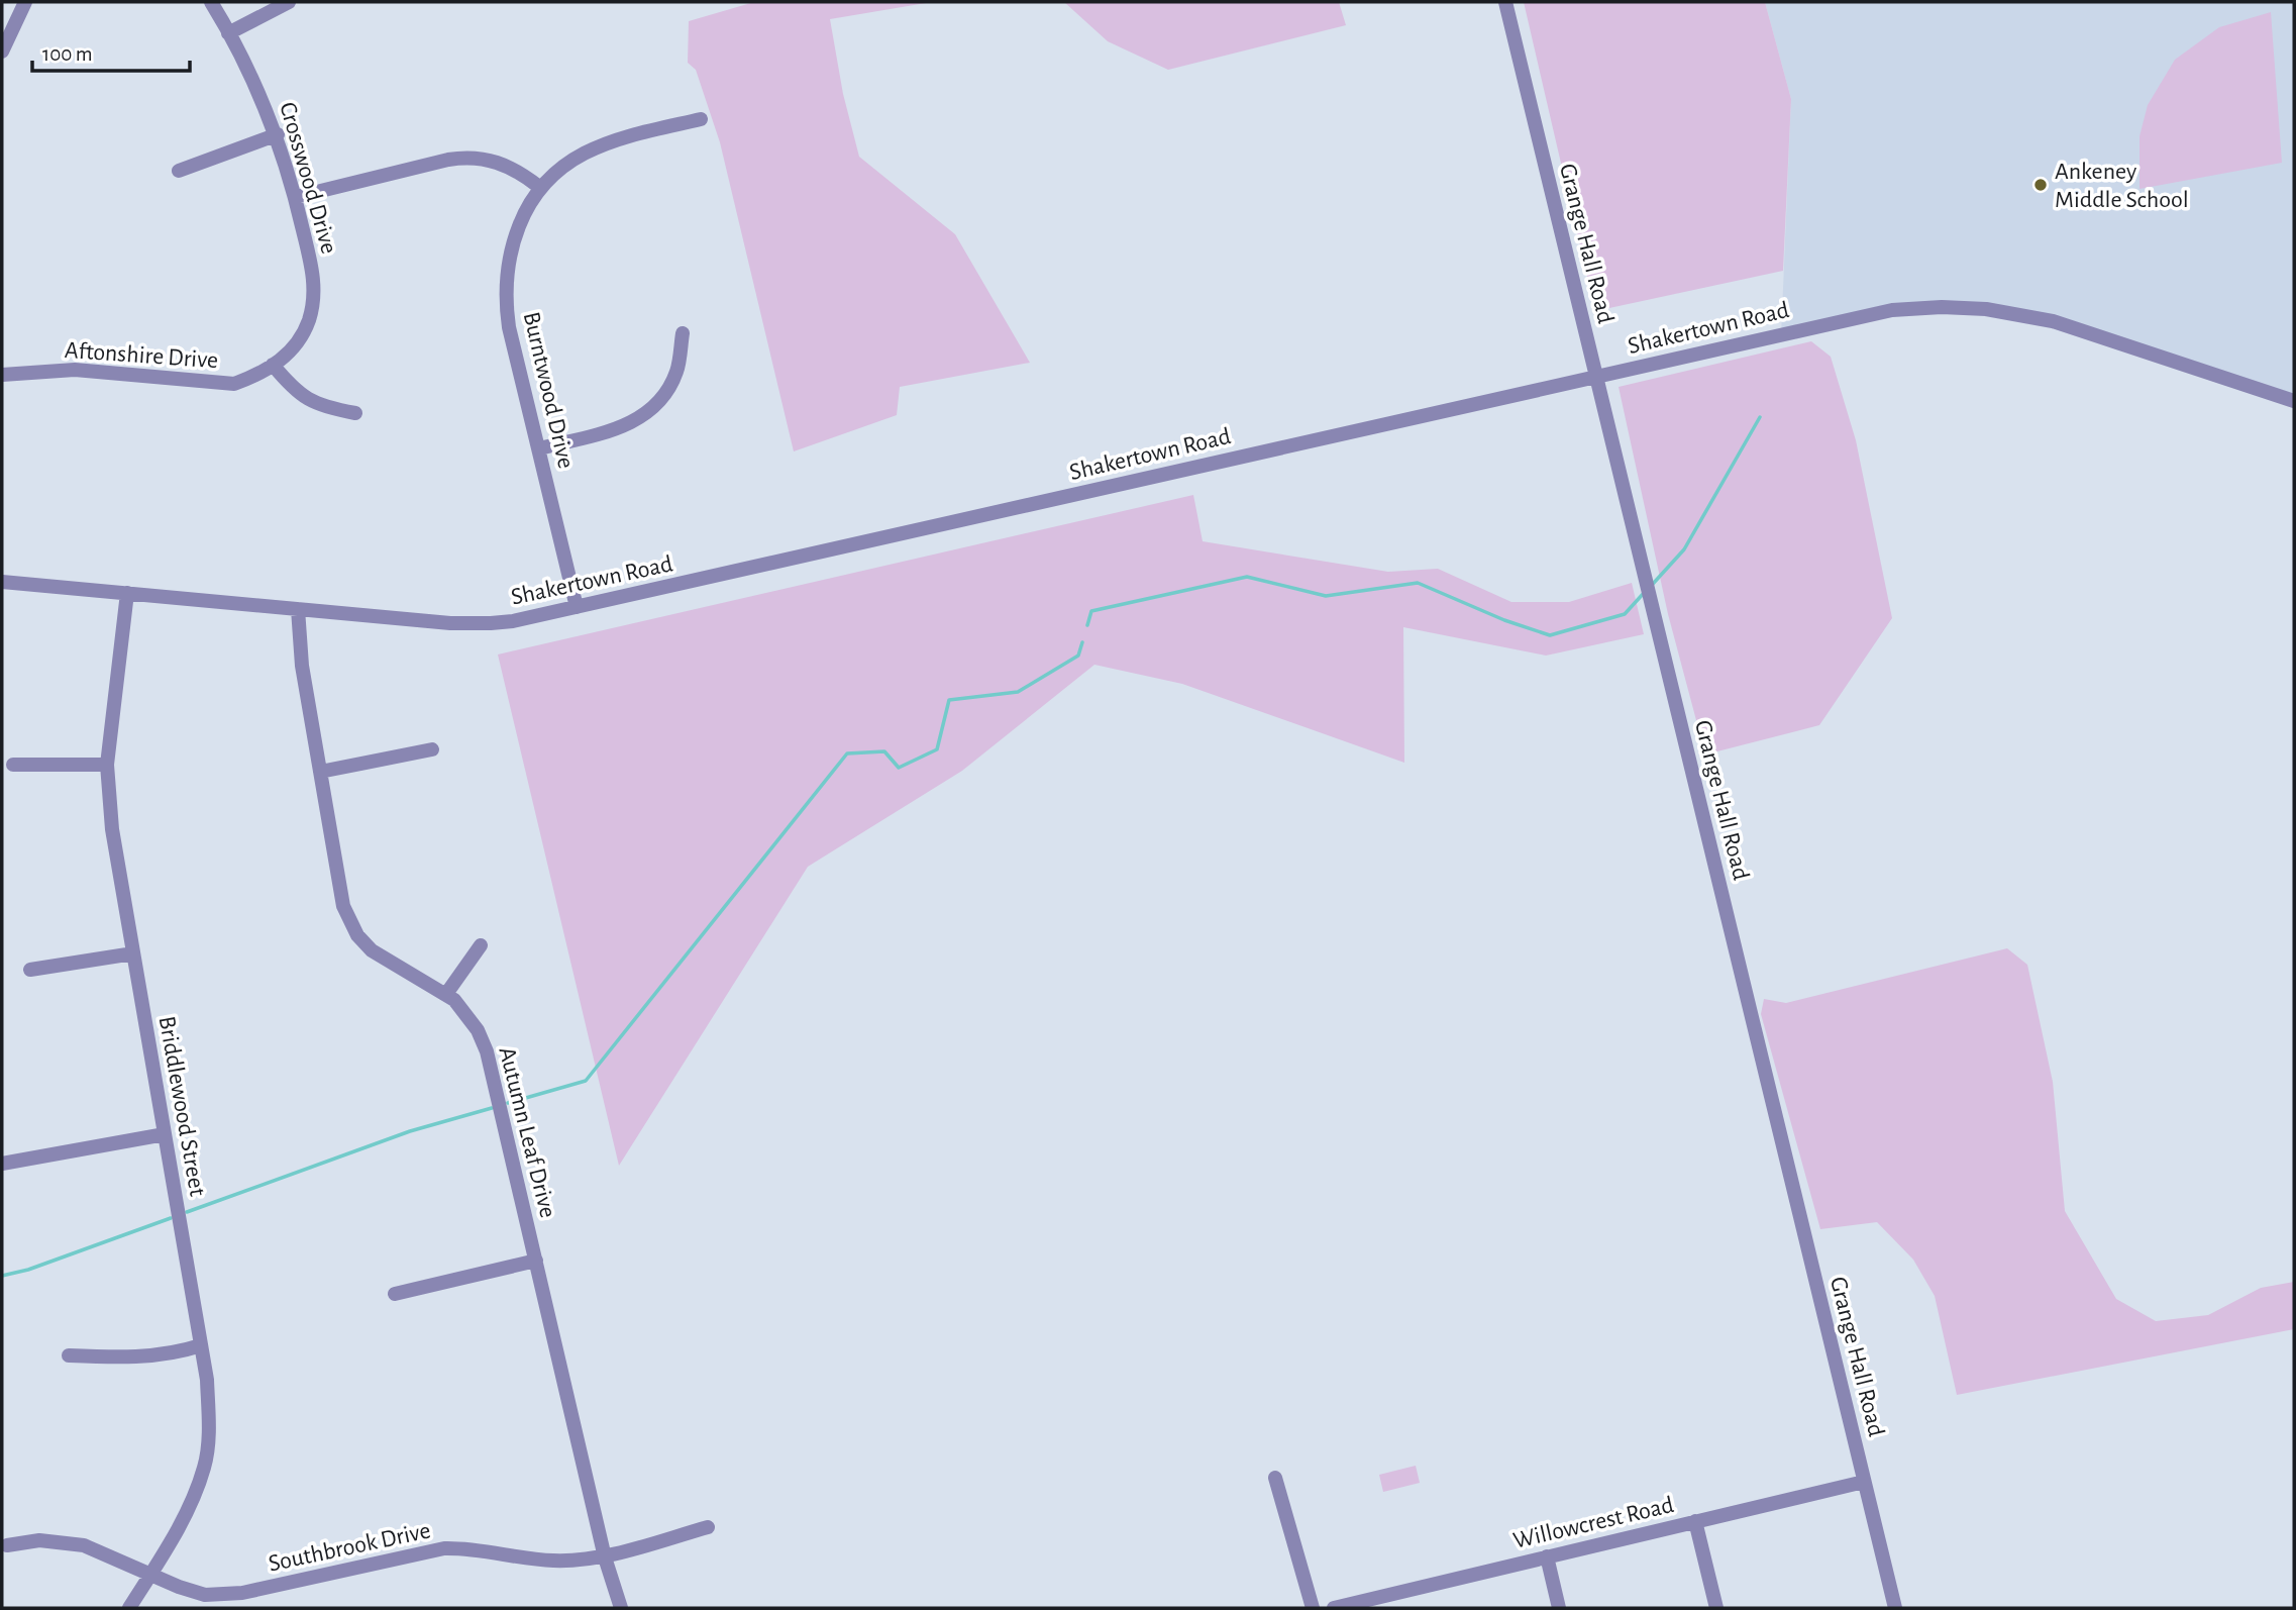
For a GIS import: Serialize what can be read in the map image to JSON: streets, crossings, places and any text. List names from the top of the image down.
{
  "streets": {
    "street": [
      "Crosswood Drive",
      "Grange Hall Road",
      "Shakertown Road",
      "Aftonshire Drive",
      "Burntwood Drive",
      "Briddlewood Street",
      "Autumn Leaf Drive",
      "Willowcrest Road",
      "Southbrook Drive"
    ]
  },
  "crossings": [
    ["Crosswood Drive", "Aftonshire Drive"],
    ["Grange Hall Road", "Shakertown Road"],
    ["Grange Hall Road", "Willowcrest Road"],
    ["Shakertown Road", "Burntwood Drive"],
    ["Shakertown Road", "Briddlewood Street"],
    ["Shakertown Road", "Autumn Leaf Drive"],
    ["Briddlewood Street", "Southbrook Drive"],
    ["Autumn Leaf Drive", "Southbrook Drive"]
  ],
  "places": ["Ankeney Middle School"],
  "scale_bar": "100 m"
}
